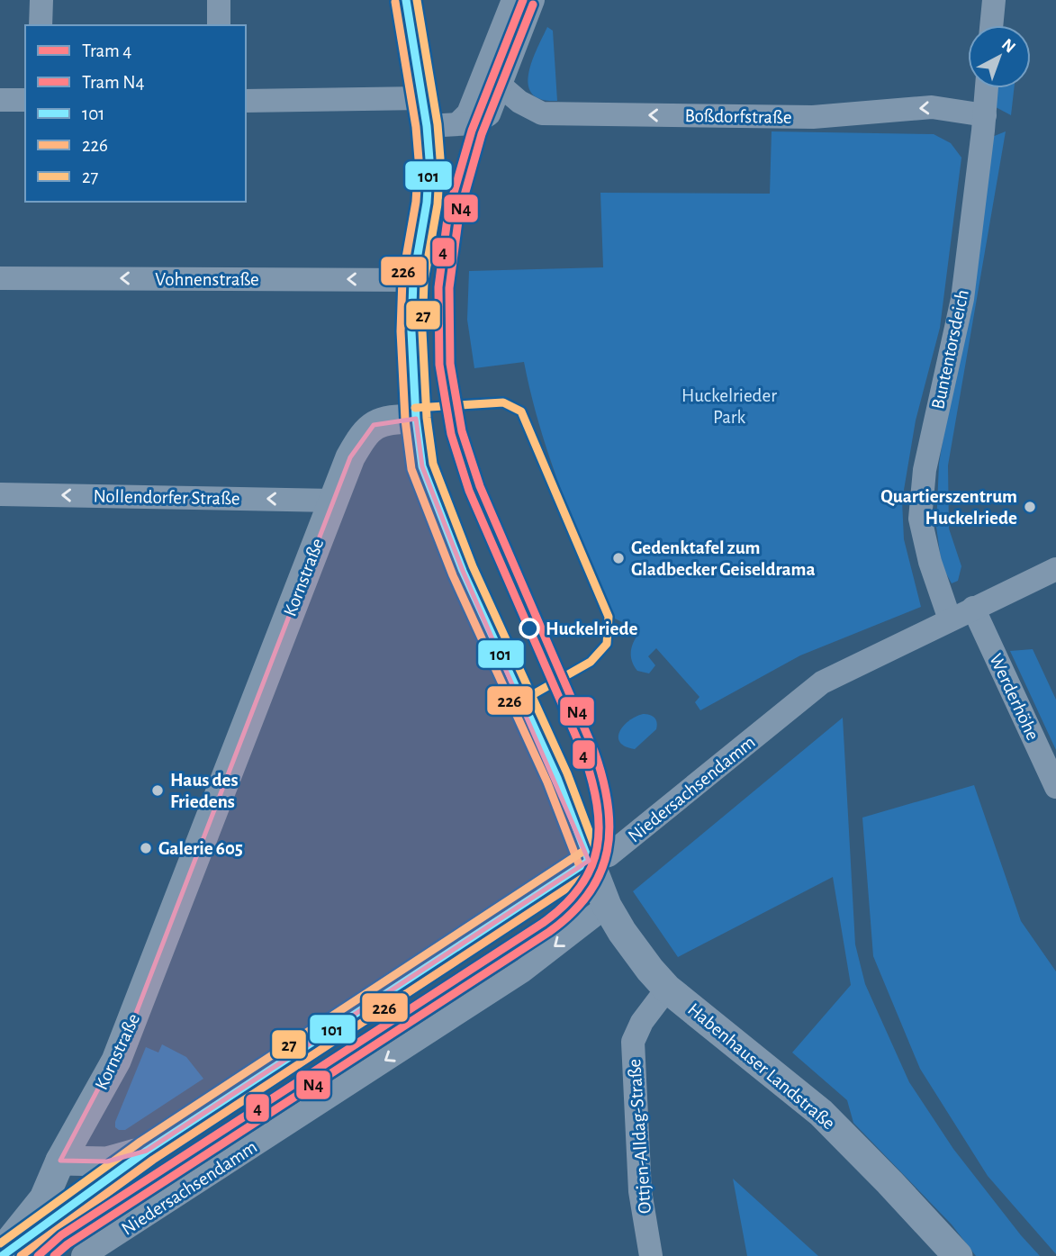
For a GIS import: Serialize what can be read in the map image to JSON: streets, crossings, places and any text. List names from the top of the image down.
{
  "streets": {
    "street": [
      "Boßdorfstraße",
      "Vohnenstraße",
      "Buntentorsdeich",
      "Nollendorfer Straße",
      "Kornstraße",
      "Werderhöhe",
      "Niedersachsendamm",
      "Habenhauser Landstraße",
      "Ottjen-Alldag-Straße"
    ]
  },
  "crossings": [
    ["Boßdorfstraße", "Buntentorsdeich"],
    ["Buntentorsdeich", "Niedersachsendamm"],
    ["Nollendorfer Straße", "Kornstraße"],
    ["Kornstraße", "Niedersachsendamm"],
    ["Werderhöhe", "Niedersachsendamm"],
    ["Niedersachsendamm", "Habenhauser Landstraße"],
    ["Habenhauser Landstraße", "Ottjen-Alldag-Straße"]
  ],
  "one_way": ["Boßdorfstraße", "Nollendorfer Straße"],
  "parks": ["Huckelrieder Park"],
  "places": [
    "Quartierszentrum Huckelriede",
    "Gedenktafel zum Gladbecker Geiseldrama",
    "Huckelriede",
    "Haus des Friedens",
    "Galerie 605"
  ],
  "lines": [
    "tram line 4",
    "transit line 101",
    "transit line 27",
    "transit line 226",
    "tram line N4"
  ],
  "legend": [
    "Tram 4",
    "Tram N4",
    "101",
    "226",
    "27"
  ],
  "north": "top right"
}
